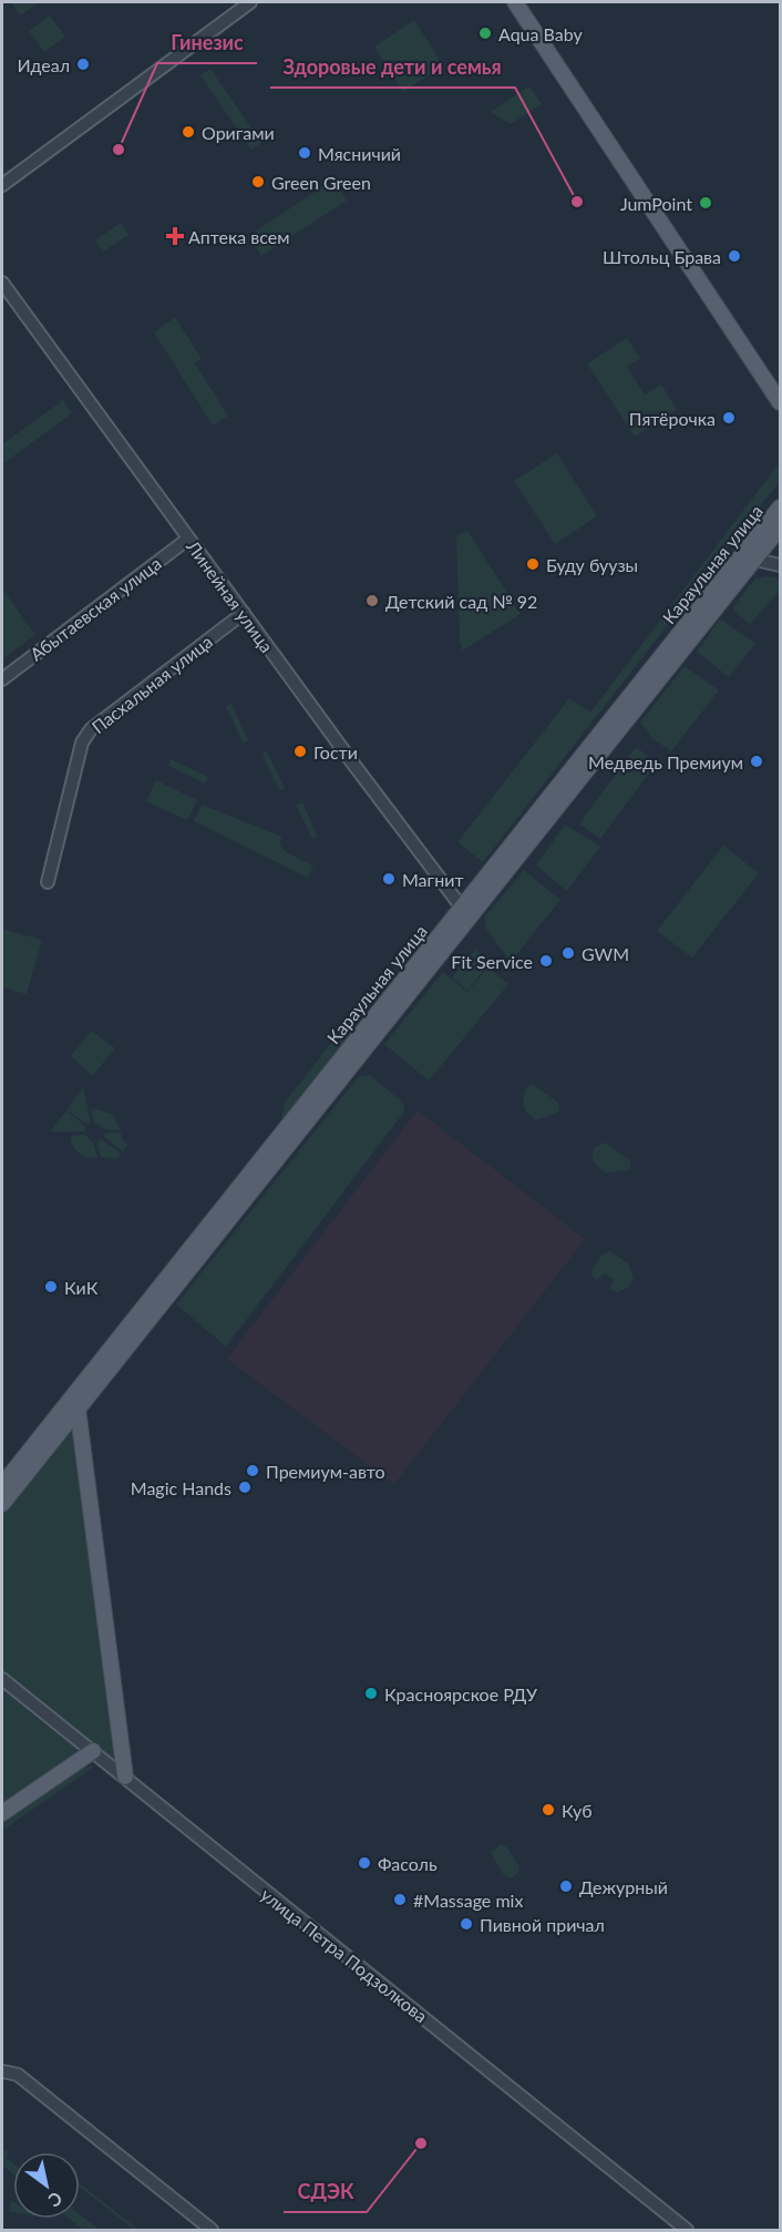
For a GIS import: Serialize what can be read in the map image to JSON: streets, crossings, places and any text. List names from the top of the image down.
{
  "streets": {
    "main road": ["Караульная улица"],
    "street": [
      "Линейная улица",
      "Абытаевская улица",
      "Пасхальная улица",
      "улица Петра Подзолкова"
    ]
  },
  "crossings": [
    ["Караульная улица", "Линейная улица"],
    ["Линейная улица", "Абытаевская улица"],
    ["Линейная улица", "Пасхальная улица"]
  ],
  "places": {
    "other": [
      "Aqua Baby",
      "Идеал",
      "Оригами",
      "Гинезис",
      "Мясничий",
      "Green Green",
      "Здоровые дети и семья",
      "JumPoint",
      "Штольц Брава",
      "Пятёрочка",
      "Буду буузы",
      "Детский сад № 92",
      "Гости",
      "Медведь Премиум",
      "Магнит",
      "GWM",
      "Fit Service",
      "КиК",
      "Премиум-авто",
      "Magic Hands",
      "Красноярское РДУ",
      "Куб",
      "Фасоль",
      "Дежурный",
      "#Massage mix",
      "Пивной причал",
      "СДЭК"
    ],
    "health": ["Аптека всем"]
  },
  "north": "bottom right"
}
